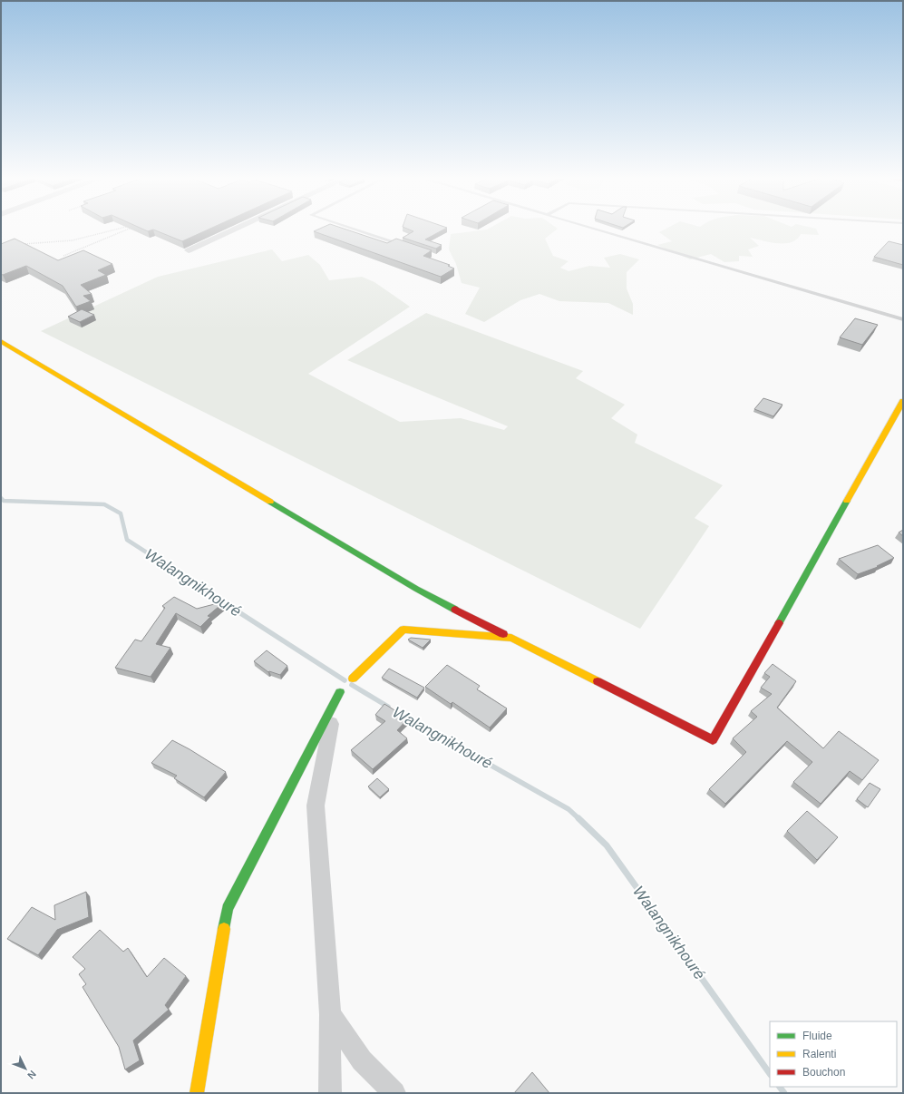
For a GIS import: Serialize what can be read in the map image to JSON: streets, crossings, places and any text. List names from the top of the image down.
{
  "water": ["Walangnikhouré"],
  "legend": ["Fluide", "Ralenti", "Bouchon"],
  "north": "bottom right"
}
